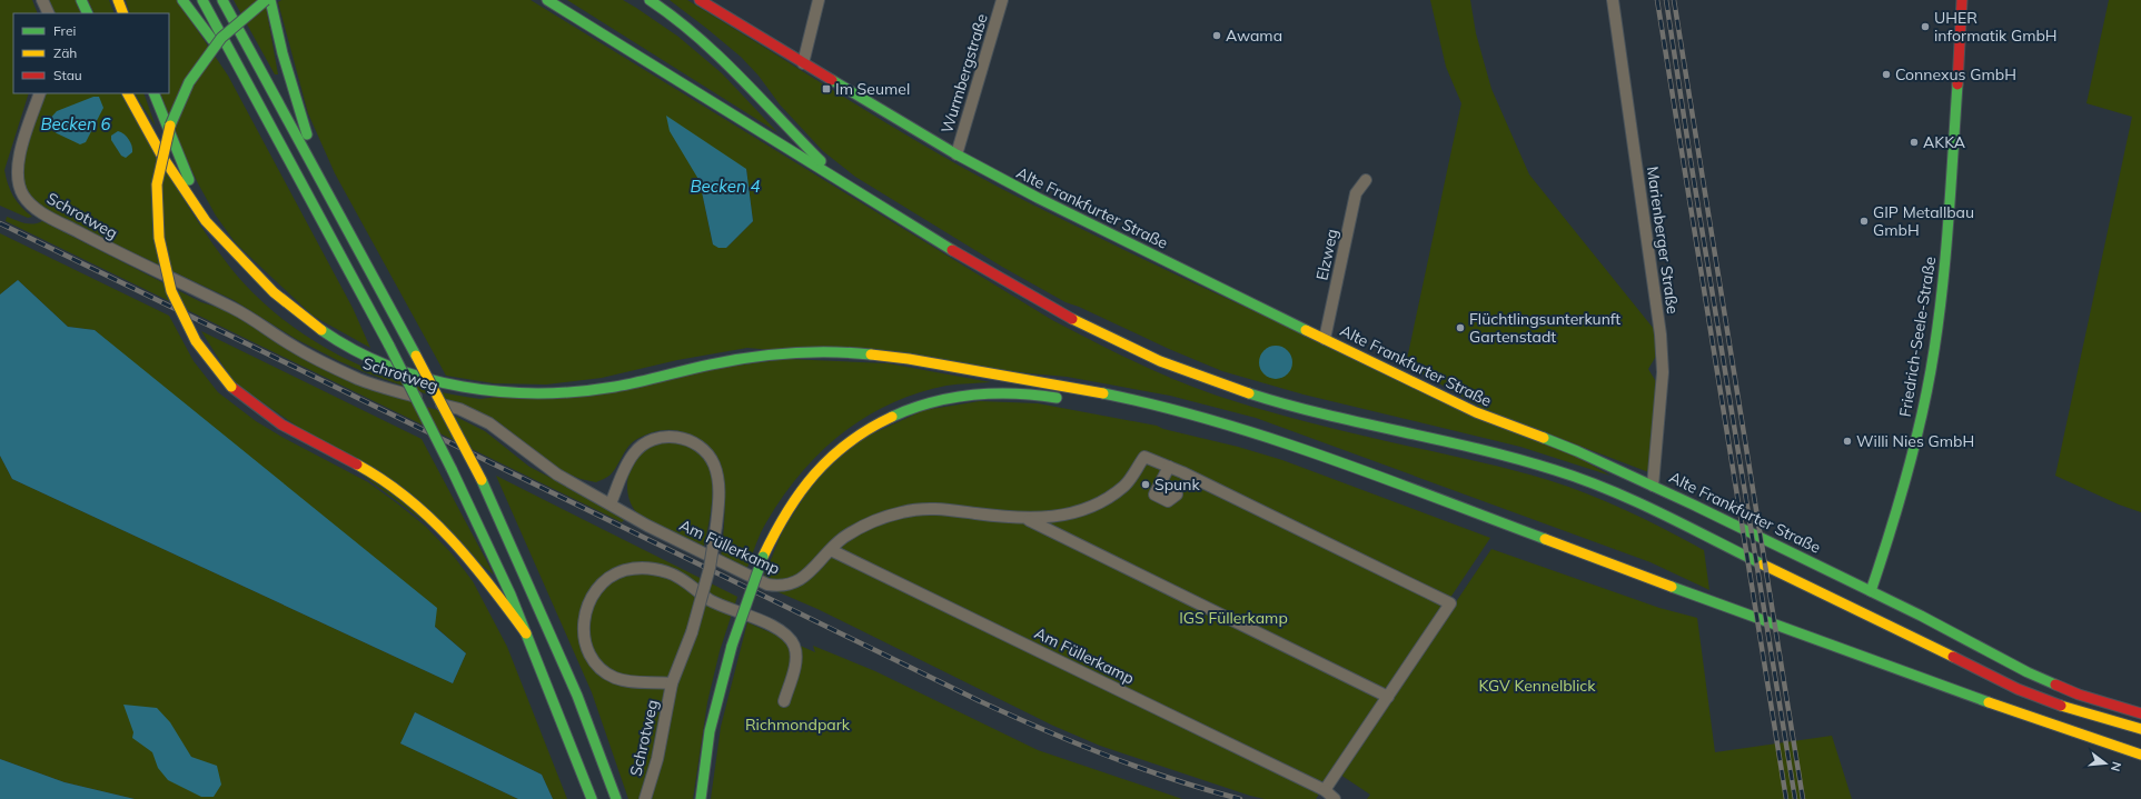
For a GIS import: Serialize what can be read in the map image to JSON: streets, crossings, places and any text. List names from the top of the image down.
{
  "streets": {
    "main road": ["Alte Frankfurter Straße", "Friedrich-Seele-Straße"],
    "street": [
      "Wurmbergstraße",
      "Schrotweg",
      "Marienberger Straße",
      "Elzweg",
      "Am Füllerkamp"
    ]
  },
  "crossings": [
    ["Wurmbergstraße", "Alte Frankfurter Straße"],
    ["Alte Frankfurter Straße", "Marienberger Straße"],
    ["Alte Frankfurter Straße", "Elzweg"],
    ["Alte Frankfurter Straße", "Friedrich-Seele-Straße"],
    ["Schrotweg", "Am Füllerkamp"]
  ],
  "water": ["Becken 6", "Becken 4"],
  "parks": ["IGS Füllerkamp", "KGV Kennelblick", "Richmondpark"],
  "places": {
    "other": [
      "UHER informatik GmbH",
      "Awama",
      "Connexus GmbH",
      "AKKA",
      "GIP Metallbau GmbH",
      "Flüchtlingsunterkunft Gartenstadt",
      "Willi Nies GmbH",
      "Spunk"
    ],
    "transit": ["Im Seumel"]
  },
  "legend": ["Frei", "Zäh", "Stau"],
  "north": "right"
}
